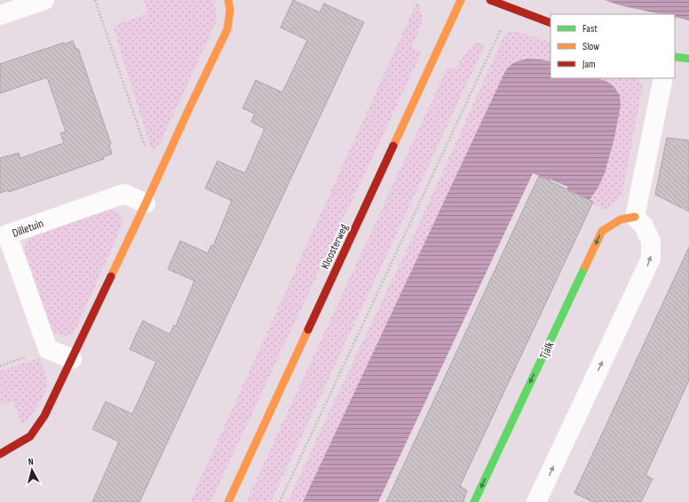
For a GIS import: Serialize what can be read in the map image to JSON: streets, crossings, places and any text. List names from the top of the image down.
{
  "streets": {
    "street": ["Dilletuin", "Kloosterweg", "Tjalk"]
  },
  "legend": ["Fast", "Slow", "Jam"],
  "north": "top"
}
